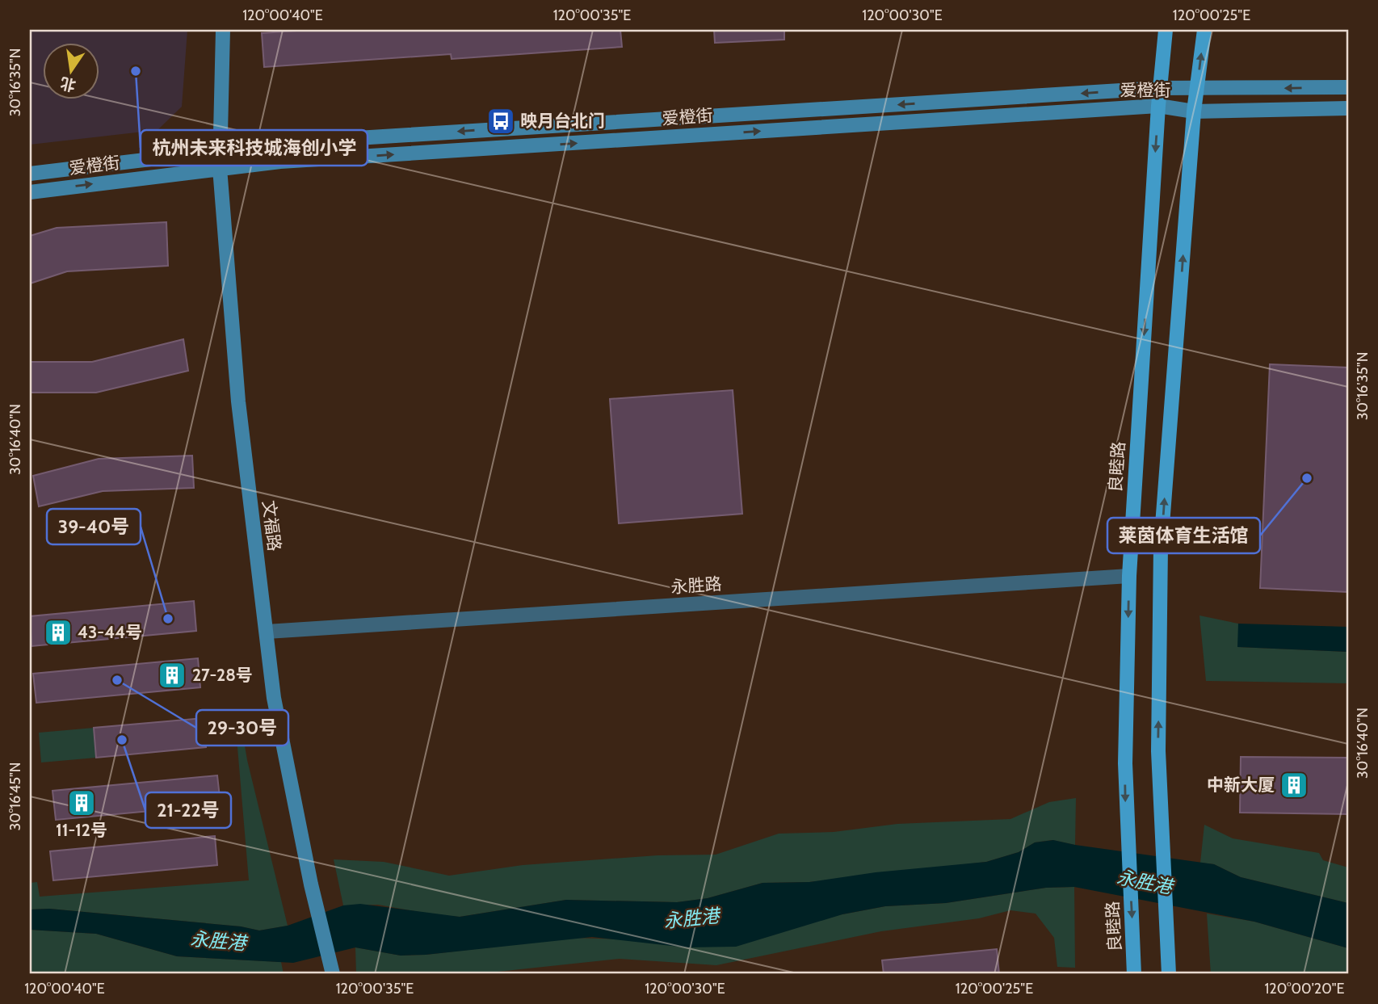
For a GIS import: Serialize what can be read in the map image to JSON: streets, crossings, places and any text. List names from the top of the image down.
{
  "streets": {
    "main road": ["良睦路"],
    "street": ["爱橙街", "文福路", "永胜路"]
  },
  "crossings": [
    ["爱橙街", "良睦路"],
    ["爱橙街", "文福路"],
    ["良睦路", "永胜路"],
    ["文福路", "永胜路"]
  ],
  "water": ["永胜港"],
  "places": {
    "other": [
      "杭州未来科技城海创小学",
      "莱茵体育生活馆",
      "39-40号",
      "29-30号",
      "21-22号"
    ],
    "bus stop": ["映月台北门"],
    "building": [
      "43-44号",
      "27-28号",
      "中新大厦",
      "11-12号"
    ]
  },
  "north": "bottom",
  "coordinates": [
    "120°00'40\"E",
    "120°00'35\"E",
    "120°00'30\"E",
    "120°00'25\"E",
    "30°16'35\"N",
    "30°16'40\"N",
    "30°16'45\"N",
    "120°00'20\"E"
  ]
}
